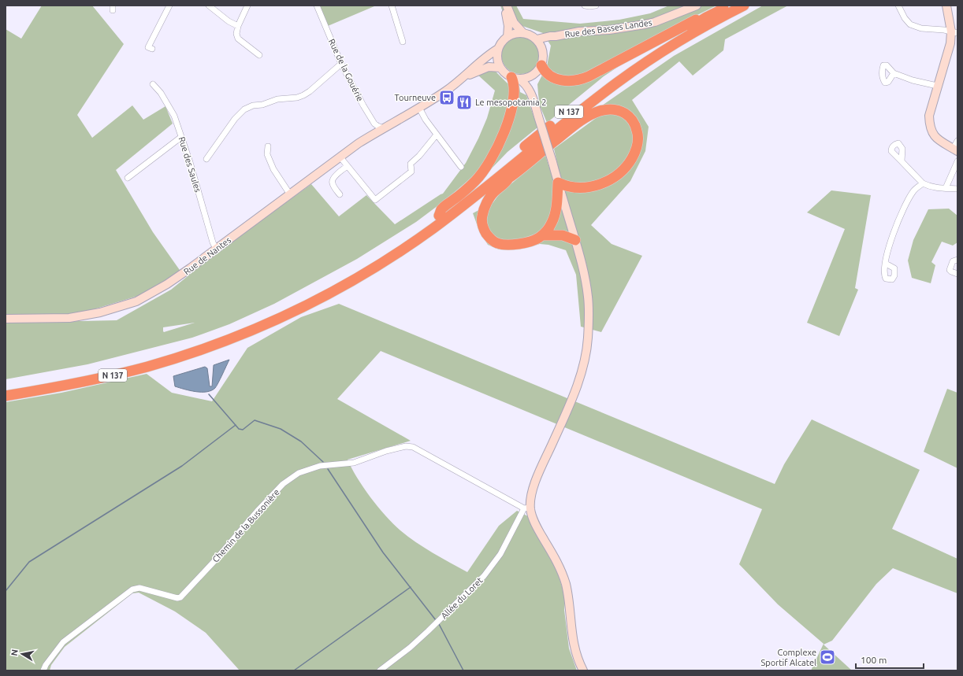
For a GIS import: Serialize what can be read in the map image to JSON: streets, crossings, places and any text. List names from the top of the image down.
{
  "streets": {
    "highway": ["N 137"],
    "street": [
      "Rue des Basses Landes",
      "Rue de la Gouérie",
      "Rue des Saules",
      "Rue de Nantes",
      "Chemin de la Bussonière",
      "Allée du Loret"
    ]
  },
  "crossings": [
    ["Rue de la Gouérie", "Rue de Nantes"],
    ["Rue des Saules", "Rue de Nantes"],
    ["Chemin de la Bussonière", "Allée du Loret"]
  ],
  "places": {
    "bus stop": ["Tourneuve"],
    "restaurant": ["Le mesopotamia 2"],
    "sports": ["Complexe Sportif Alcatel"]
  },
  "scale_bar": "100 m",
  "north": "left"
}
